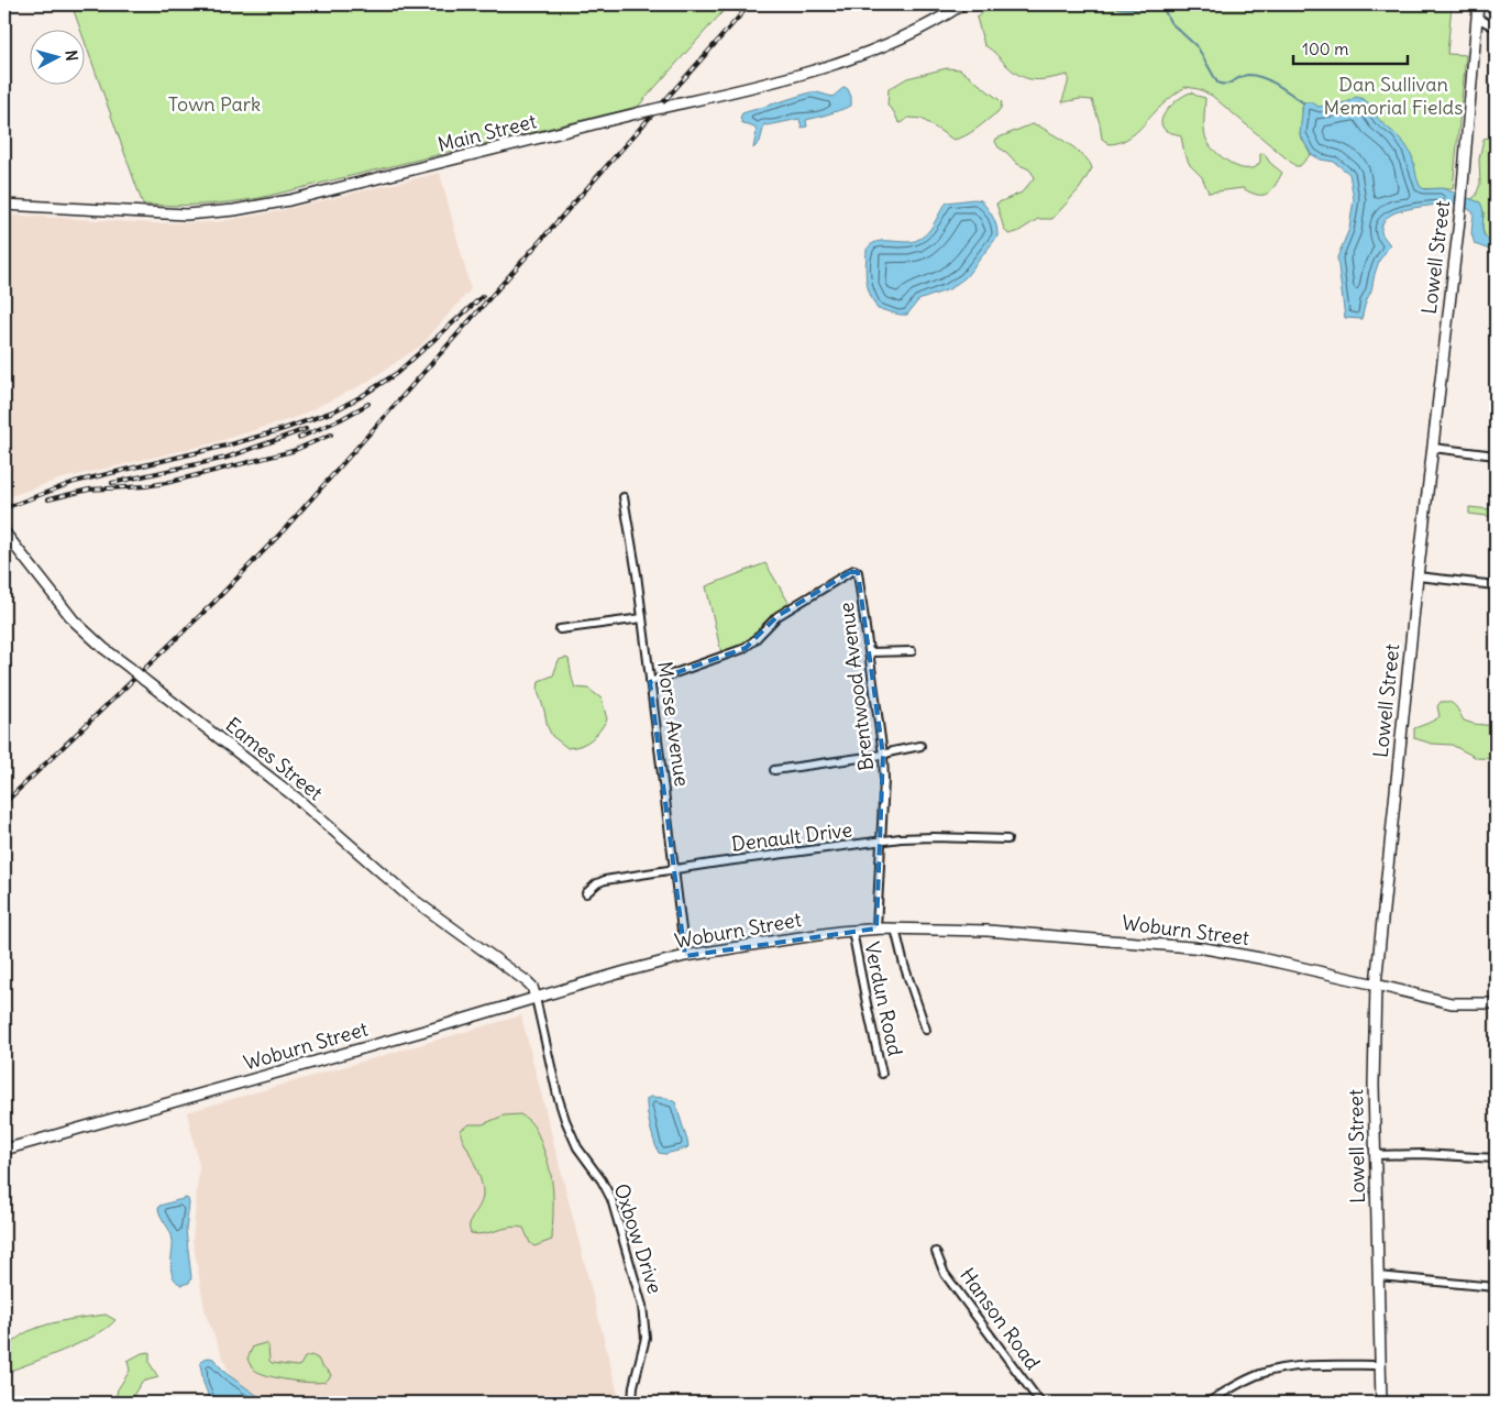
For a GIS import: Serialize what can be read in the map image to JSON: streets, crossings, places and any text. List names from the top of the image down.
{
  "streets": {
    "main road": [
      "Main Street",
      "Lowell Street",
      "Eames Street",
      "Woburn Street"
    ],
    "street": [
      "Brentwood Avenue",
      "Morse Avenue",
      "Denault Drive",
      "Verdun Road",
      "Oxbow Drive",
      "Hanson Road"
    ]
  },
  "crossings": [
    ["Lowell Street", "Woburn Street"],
    ["Brentwood Avenue", "Morse Avenue"],
    ["Brentwood Avenue", "Denault Drive"],
    ["Brentwood Avenue", "Woburn Street"],
    ["Morse Avenue", "Denault Drive"],
    ["Morse Avenue", "Woburn Street"],
    ["Eames Street", "Woburn Street"],
    ["Eames Street", "Oxbow Drive"],
    ["Woburn Street", "Verdun Road"],
    ["Woburn Street", "Oxbow Drive"]
  ],
  "parks": ["Dan Sullivan Memorial Fields", "Town Park"],
  "scale_bar": "100 m",
  "north": "right"
}
